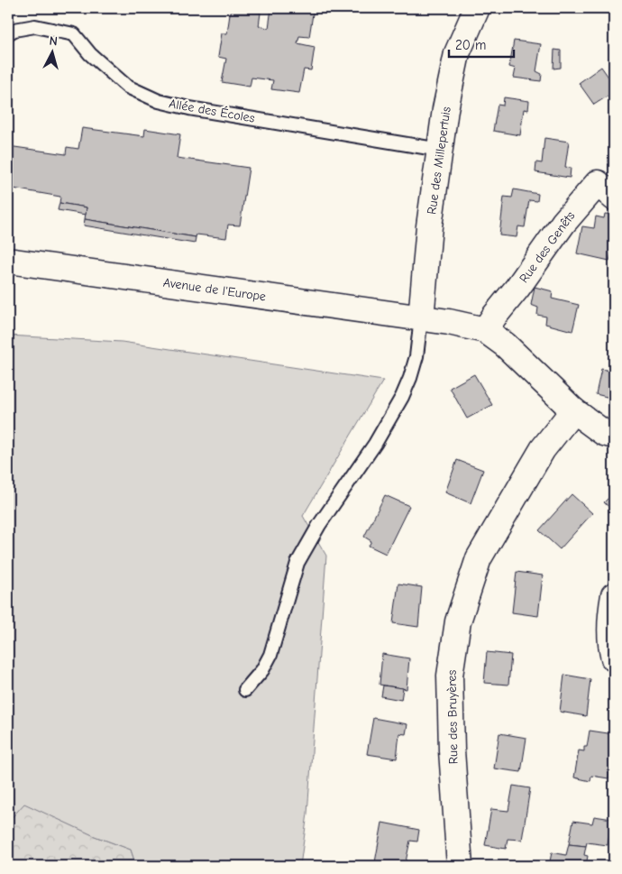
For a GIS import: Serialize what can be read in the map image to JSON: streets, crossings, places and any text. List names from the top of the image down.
{
  "streets": {
    "street": [
      "Rue des Millepertuis",
      "Rue des Genêts",
      "Avenue de l'Europe",
      "Rue des Bruyères"
    ],
    "lane": ["Allée des Écoles"]
  },
  "crossings": [
    ["Allée des Écoles", "Rue des Millepertuis"],
    ["Rue des Millepertuis", "Avenue de l'Europe"],
    ["Rue des Genêts", "Avenue de l'Europe"]
  ],
  "scale_bar": "20 m",
  "north": "top"
}
